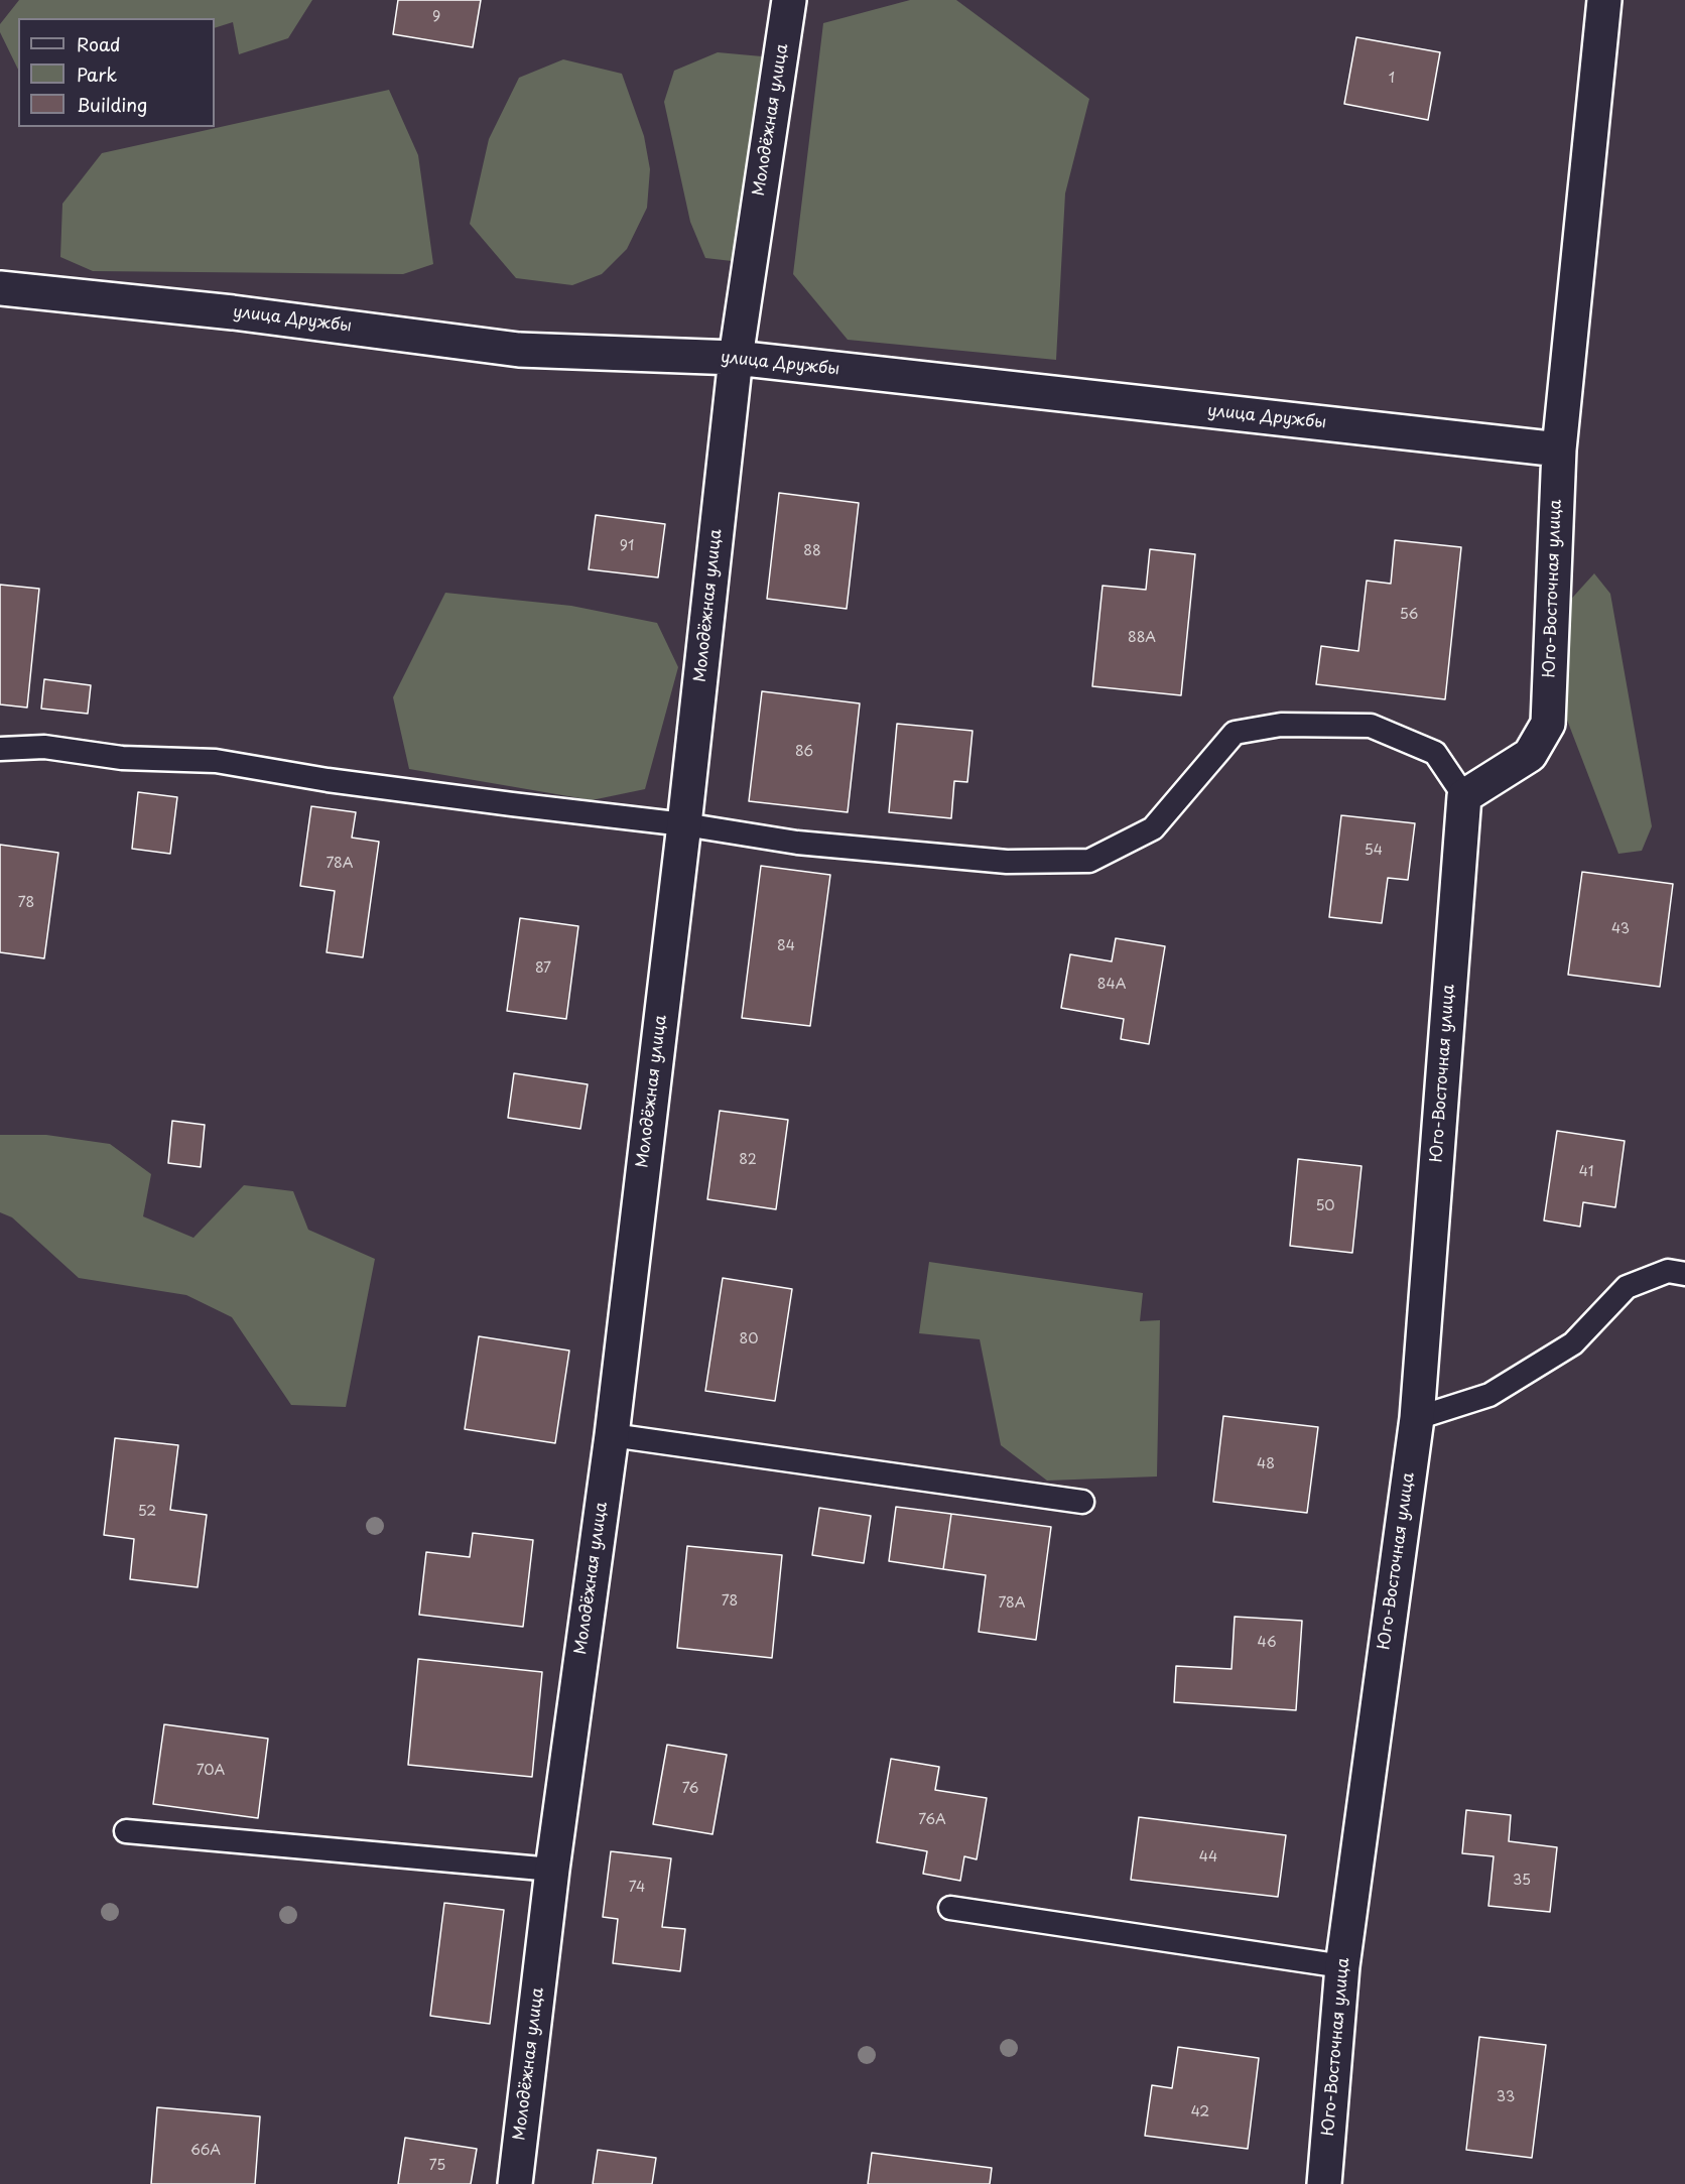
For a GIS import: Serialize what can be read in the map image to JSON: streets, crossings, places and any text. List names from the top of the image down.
{
  "streets": {
    "street": ["Молодёжная улица", "улица Дружбы", "Юго-Восточная улица"]
  },
  "crossings": [
    ["Молодёжная улица", "улица Дружбы"],
    ["улица Дружбы", "Юго-Восточная улица"]
  ],
  "house_numbers": [
    "9",
    "1",
    "91",
    "88",
    "56",
    "88А",
    "86",
    "54",
    "78А",
    "78",
    "43",
    "84",
    "87",
    "84А",
    "82",
    "41",
    "50",
    "80",
    "48",
    "52",
    "78",
    "78А",
    "46",
    "70А",
    "76",
    "76А",
    "44",
    "35",
    "74",
    "33",
    "42",
    "66А",
    "75"
  ],
  "legend": ["Road", "Park", "Building"]
}
